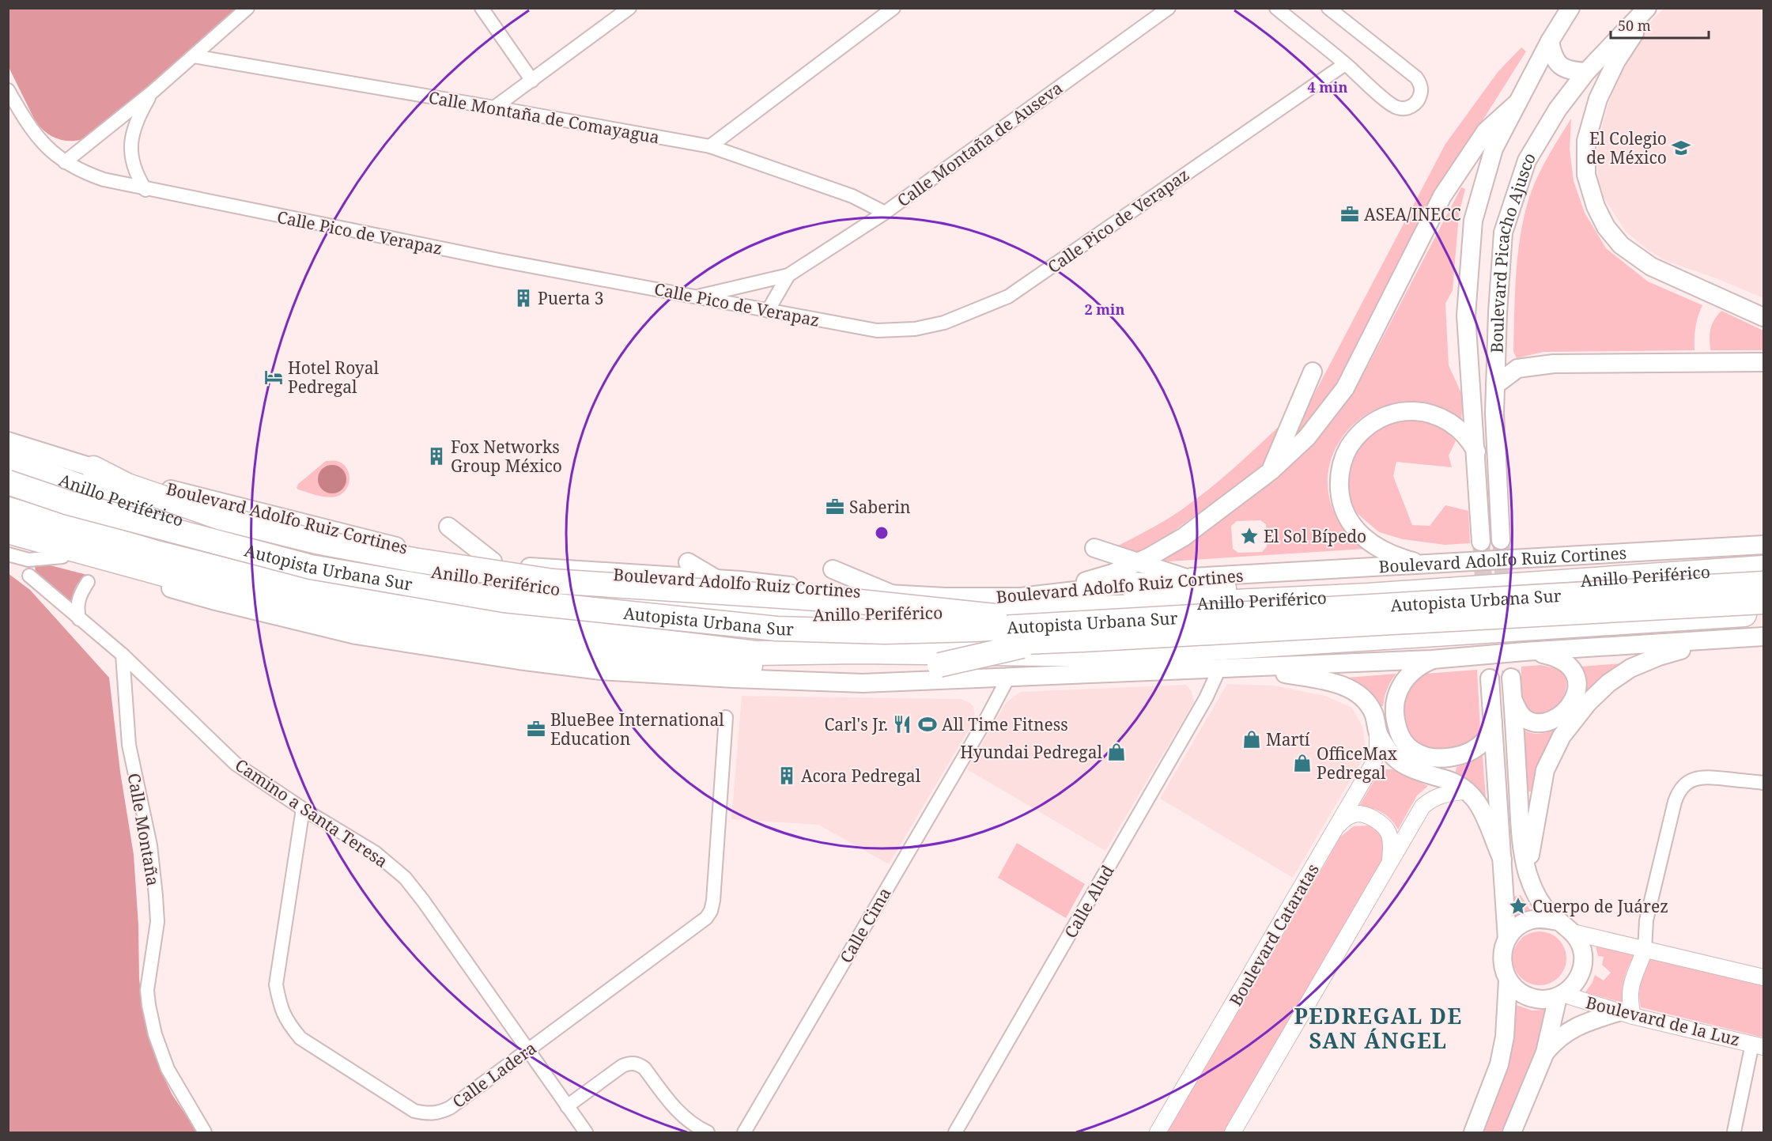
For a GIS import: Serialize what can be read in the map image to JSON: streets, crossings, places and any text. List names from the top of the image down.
{
  "streets": {
    "highway": ["Anillo Periférico", "Autopista Urbana Sur"],
    "main road": ["Boulevard Picacho Ajusco", "Boulevard Adolfo Ruiz Cortines"],
    "street": [
      "Calle Montaña de Comayagua",
      "Calle Montaña de Auseva",
      "Calle Pico de Verapaz",
      "Camino a Santa Teresa",
      "Calle Montaña",
      "Calle Alud",
      "Calle Cima",
      "Boulevard Cataratas",
      "Boulevard de la Luz",
      "Calle Ladera"
    ]
  },
  "crossings": [
    ["Calle Montaña de Comayagua", "Calle Montaña de Auseva"],
    ["Calle Montaña de Auseva", "Calle Pico de Verapaz"],
    ["Camino a Santa Teresa", "Calle Montaña"],
    ["Camino a Santa Teresa", "Calle Ladera"]
  ],
  "districts": ["PEDREGAL DE SAN ÁNGEL"],
  "places": {
    "school or university": ["El Colegio de México"],
    "office": ["ASEA/INECC", "Saberin", "BlueBee International Education"],
    "building": ["Puerta 3", "Fox Networks Group México", "Acora Pedregal"],
    "hotel": ["Hotel Royal Pedregal"],
    "place": ["El Sol Bípedo", "Cuerpo de Juárez"],
    "restaurant": ["Carl's Jr."],
    "sports": ["All Time Fitness"],
    "shop": ["Martí", "Hyundai Pedregal", "OfficeMax Pedregal"]
  },
  "scale_bar": "50 m",
  "rings": ["4 min", "2 min"]
}
